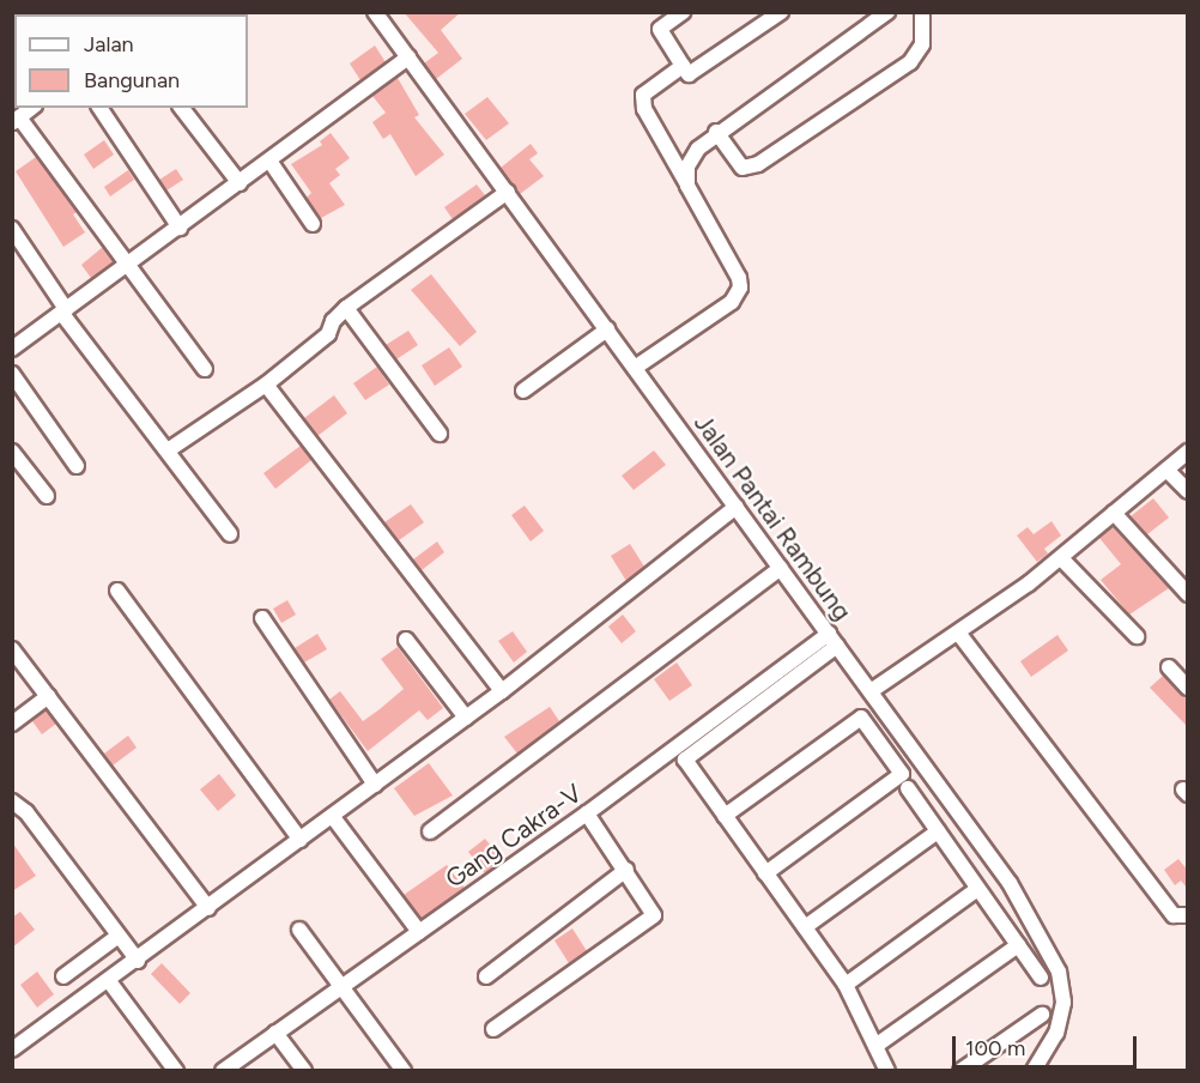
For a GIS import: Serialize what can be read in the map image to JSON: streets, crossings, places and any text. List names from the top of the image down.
{
  "streets": {
    "street": ["Jalan Pantai Rambung", "Gang Cakra-V"]
  },
  "crossings": [
    ["Jalan Pantai Rambung", "Gang Cakra-V"]
  ],
  "legend": ["Jalan", "Bangunan"],
  "scale_bar": "100 m"
}
